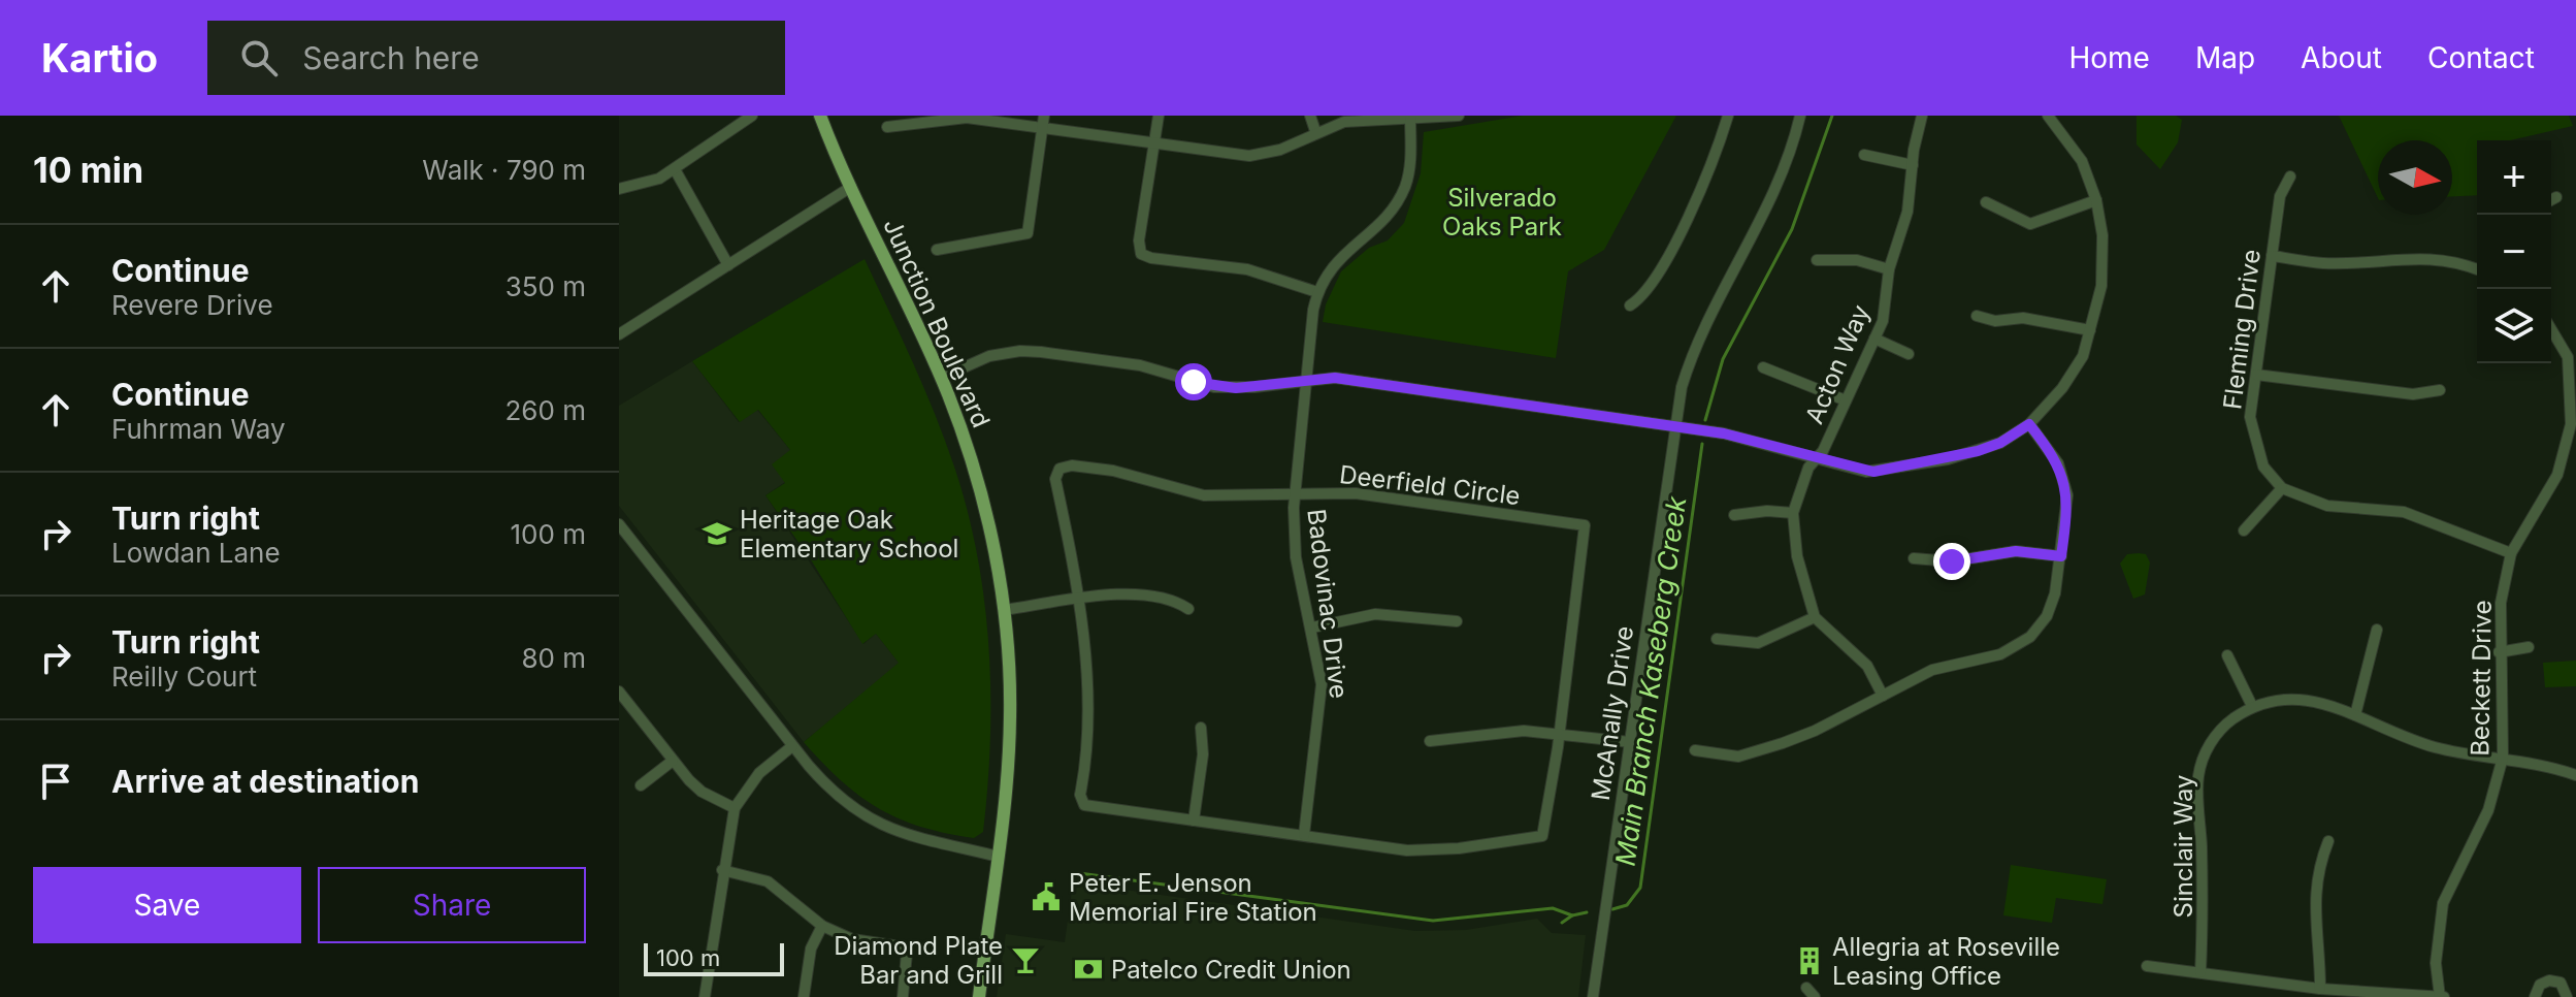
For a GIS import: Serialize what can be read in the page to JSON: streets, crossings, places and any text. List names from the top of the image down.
{
  "streets": {
    "main road": ["Junction Boulevard"],
    "street": [
      "Fleming Drive",
      "Acton Way",
      "Deerfield Circle",
      "Badovinac Drive",
      "Beckett Drive",
      "McAnally Drive",
      "Sinclair Way"
    ]
  },
  "crossings": [
    ["Deerfield Circle", "Badovinac Drive"],
    ["Beckett Drive", "Sinclair Way"]
  ],
  "water": ["Main Branch Kaseberg Creek"],
  "parks": ["Silverado Oaks Park"],
  "places": {
    "school or university": ["Heritage Oak Elementary School"],
    "public building": ["Peter E. Jenson Memorial Fire Station"],
    "bar": ["Diamond Plate Bar and Grill"],
    "building": ["Allegria at Roseville Leasing Office"],
    "bank": ["Patelco Credit Union"]
  },
  "scale_bar": "100 m",
  "north": "right",
  "page": {
    "header": "Kartio",
    "search": "Search here",
    "nav": [
      "Home",
      "Map",
      "About",
      "Contact"
    ],
    "heading": ["10 min", "Walk · 790 m"],
    "map_buttons": ["+", "−"],
    "list": [
      ["Continue", "Revere Drive", "350 m"],
      ["Continue", "Fuhrman Way", "260 m"],
      ["Turn right", "Lowdan Lane", "100 m"],
      ["Turn right", "Reilly Court", "80 m"],
      "Arrive at destination"
    ],
    "buttons": ["Save", "Share"],
    "scale": "100 m"
  }
}
